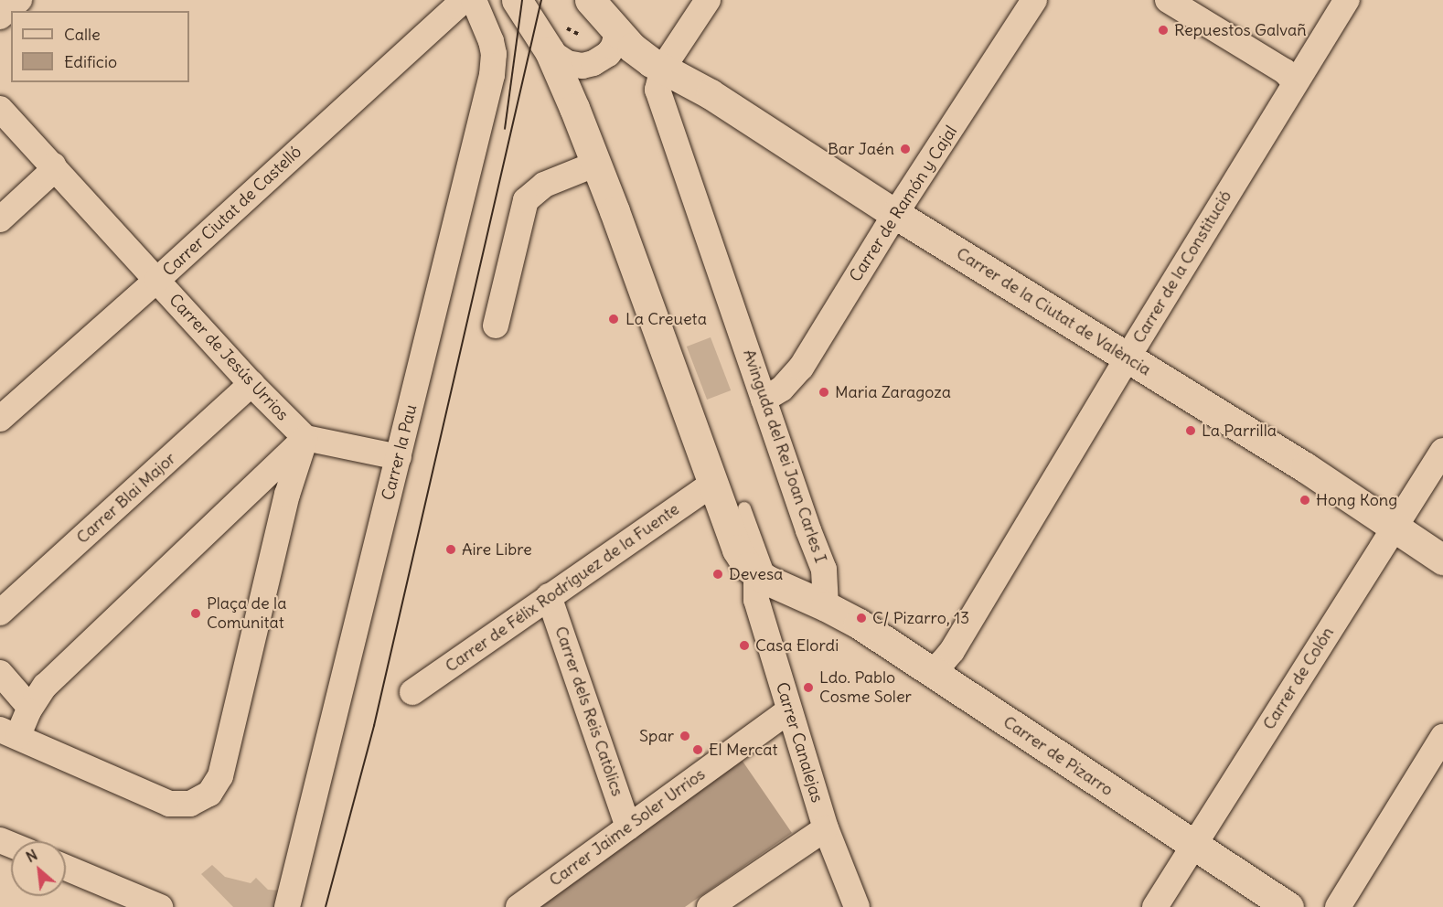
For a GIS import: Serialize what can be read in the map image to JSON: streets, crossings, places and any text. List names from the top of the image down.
{
  "streets": {
    "main road": ["Carrer de la Ciutat de València", "Carrer de Pizarro"],
    "street": [
      "Carrer de Ramón y Cajal",
      "Carrer Ciutat de Castelló",
      "Carrer de la Constitució",
      "Carrer de Jesús Urrios",
      "Carrer la Pau",
      "Avinguda del Rei Joan Carles I",
      "Carrer Blai Major",
      "Carrer de Félix Rodríguez de la Fuente",
      "Carrer de Colón",
      "Carrer dels Reis Catòlics",
      "Carrer Canalejas",
      "Carrer Jaime Soler Urrios"
    ]
  },
  "crossings": [
    ["Carrer de Ramón y Cajal", "Carrer de la Ciutat de València"],
    ["Carrer de Ramón y Cajal", "Avinguda del Rei Joan Carles I"],
    ["Carrer Ciutat de Castelló", "Carrer de Jesús Urrios"],
    ["Carrer de la Constitució", "Carrer de la Ciutat de València"],
    ["Carrer de la Constitució", "Carrer de Pizarro"],
    ["Carrer de la Ciutat de València", "Avinguda del Rei Joan Carles I"],
    ["Carrer de la Ciutat de València", "Carrer de Colón"],
    ["Carrer de Jesús Urrios", "Carrer Blai Major"],
    ["Avinguda del Rei Joan Carles I", "Carrer de Pizarro"],
    ["Carrer de Félix Rodríguez de la Fuente", "Carrer dels Reis Catòlics"],
    ["Carrer de Colón", "Carrer de Pizarro"],
    ["Carrer dels Reis Catòlics", "Carrer Jaime Soler Urrios"],
    ["Carrer Canalejas", "Carrer Jaime Soler Urrios"]
  ],
  "places": [
    "Repuestos Galvañ",
    "Bar Jaén",
    "La Creueta",
    "Maria Zaragoza",
    "La Parrilla",
    "Hong Kong",
    "Aire Libre",
    "Devesa",
    "Plaça de la Comunitat",
    "C/ Pizarro, 13",
    "Casa Elordi",
    "Ldo. Pablo Cosme Soler",
    "Spar",
    "El Mercat"
  ],
  "legend": ["Calle", "Edificio"],
  "north": "top left"
}
